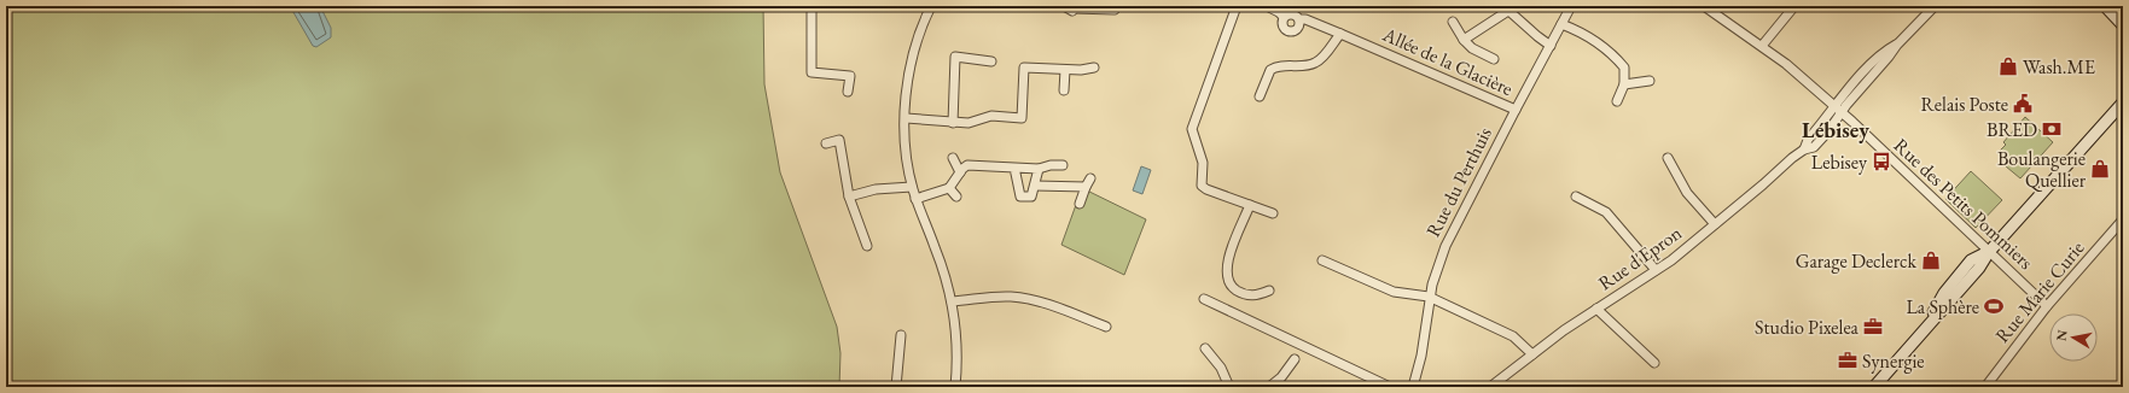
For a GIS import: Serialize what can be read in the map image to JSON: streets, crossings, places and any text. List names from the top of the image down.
{
  "streets": {
    "street": [
      "Allée de la Glacière",
      "Rue du Perthuis",
      "Rue des Petits Pommiers",
      "Rue d'Epron",
      "Rue Marie Curie"
    ]
  },
  "crossings": [
    ["Allée de la Glacière", "Rue du Perthuis"],
    ["Rue des Petits Pommiers", "Rue d'Epron"],
    ["Rue des Petits Pommiers", "Rue Marie Curie"]
  ],
  "districts": ["Lébisey"],
  "places": {
    "shop": ["Wash.ME", "Boulangerie Quellier", "Garage Declerck"],
    "public building": ["Relais Poste"],
    "bank": ["BRED"],
    "bus stop": ["Lebisey"],
    "sports": ["La Sphère"],
    "office": ["Studio Pixelea", "Synergie"]
  },
  "north": "left"
}
